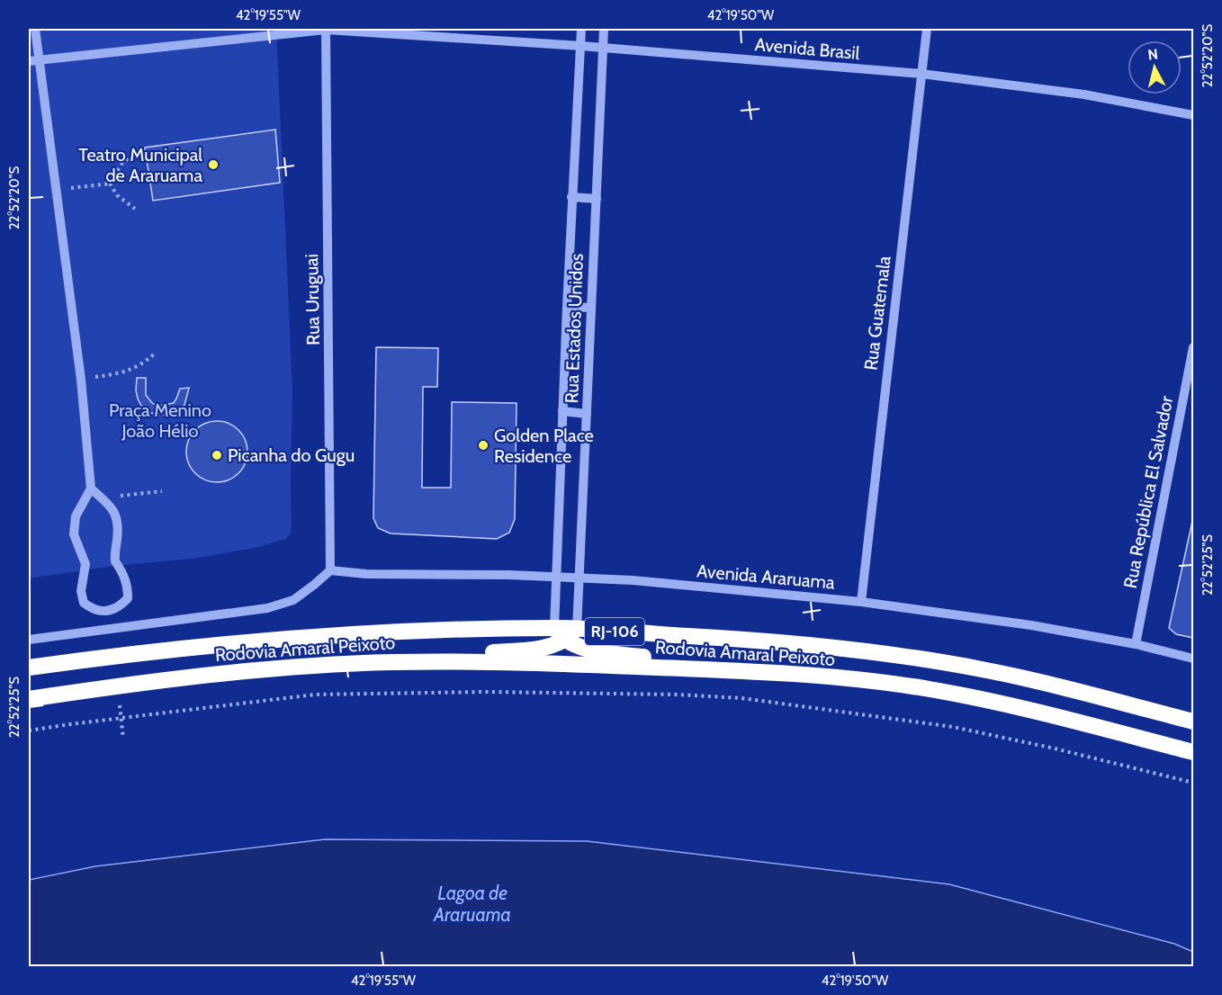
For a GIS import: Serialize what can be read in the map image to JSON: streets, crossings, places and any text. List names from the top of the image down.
{
  "streets": {
    "highway": ["RJ-106", "Rodovia Amaral Peixoto"],
    "street": [
      "Avenida Brasil",
      "Rua Uruguai",
      "Rua Guatemala",
      "Rua Estados Unidos",
      "Rua República El Salvador",
      "Avenida Araruama"
    ]
  },
  "crossings": [
    ["Avenida Brasil", "Rua Uruguai"],
    ["Avenida Brasil", "Rua Guatemala"],
    ["Avenida Brasil", "Rua Estados Unidos"],
    ["Rua Uruguai", "Avenida Araruama"],
    ["Rua Guatemala", "Avenida Araruama"],
    ["Rua Estados Unidos", "Avenida Araruama"],
    ["Rua Estados Unidos", "Rodovia Amaral Peixoto"],
    ["Rua República El Salvador", "Avenida Araruama"]
  ],
  "water": ["Lagoa de Araruama"],
  "parks": ["Praça Menino João Hélio"],
  "places": ["Teatro Municipal de Araruama", "Golden Place Residence", "Picanha do Gugu"],
  "north": "top",
  "coordinates": [
    "42°19'55\"W",
    "42°19'50\"W",
    "22°52'20\"S",
    "22°52'25\"S"
  ]
}
